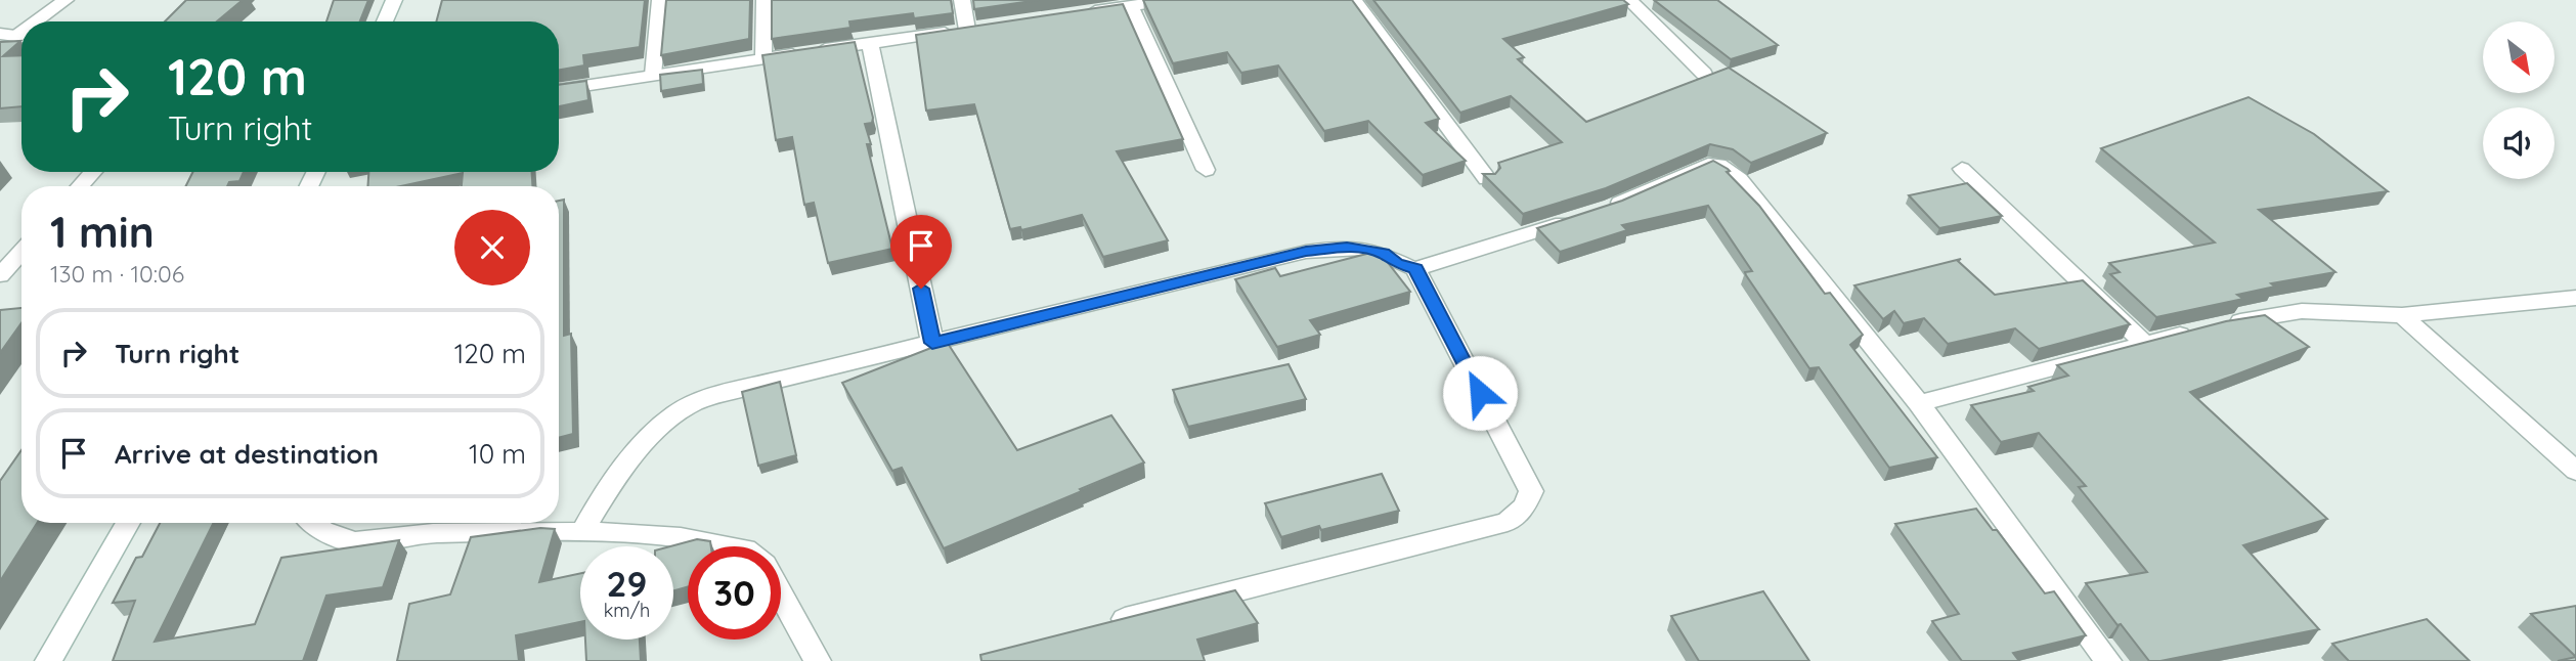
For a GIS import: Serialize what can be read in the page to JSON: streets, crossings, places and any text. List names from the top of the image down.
{
  "north": "bottom right",
  "page": {
    "turn": ["120 m", "Turn right"],
    "heading": ["1 min", "130 m · 10:06"],
    "list": [
      {
        "name": "Turn right",
        "value": "120 m"
      },
      {
        "name": "Arrive at destination",
        "value": "10 m"
      }
    ],
    "speed": "29 km/h",
    "limit": "30"
  }
}
